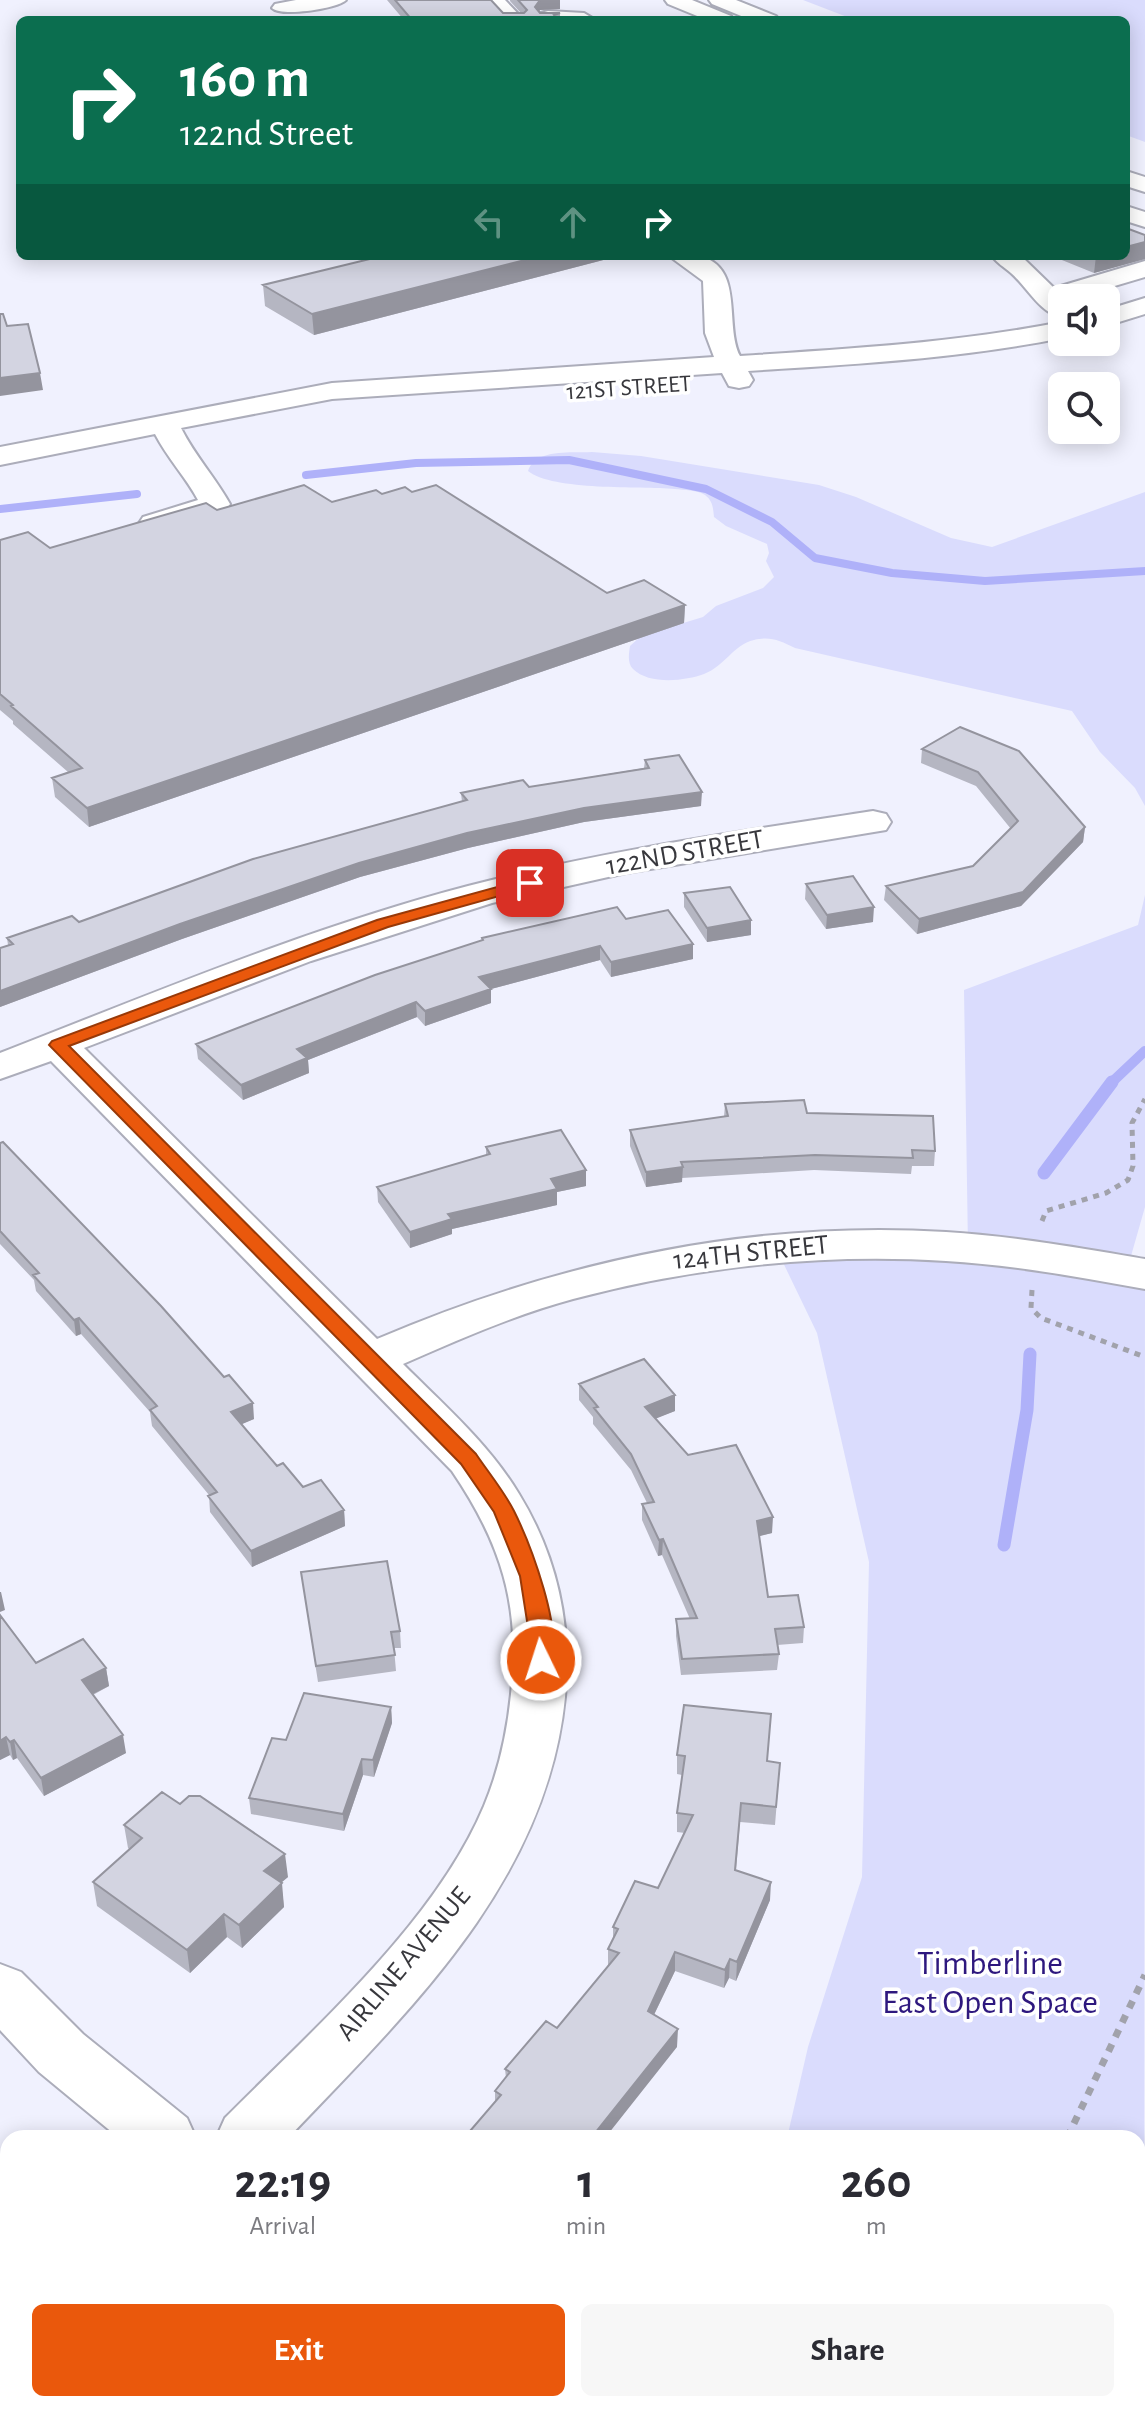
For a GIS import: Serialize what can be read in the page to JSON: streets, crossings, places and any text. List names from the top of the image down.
{
  "streets": {
    "street": [
      "121ST STREET",
      "122ND STREET",
      "124TH STREET",
      "AIRLINE AVENUE"
    ]
  },
  "crossings": [
    ["122ND STREET", "AIRLINE AVENUE"],
    ["124TH STREET", "AIRLINE AVENUE"]
  ],
  "parks": ["Timberline East Open Space"],
  "page": {
    "turn": ["160 m", "122nd Street"],
    "eta": [
      "22:19",
      "Arrival",
      "1",
      "min",
      "260",
      "m"
    ],
    "buttons": ["Exit", "Share"]
  }
}
